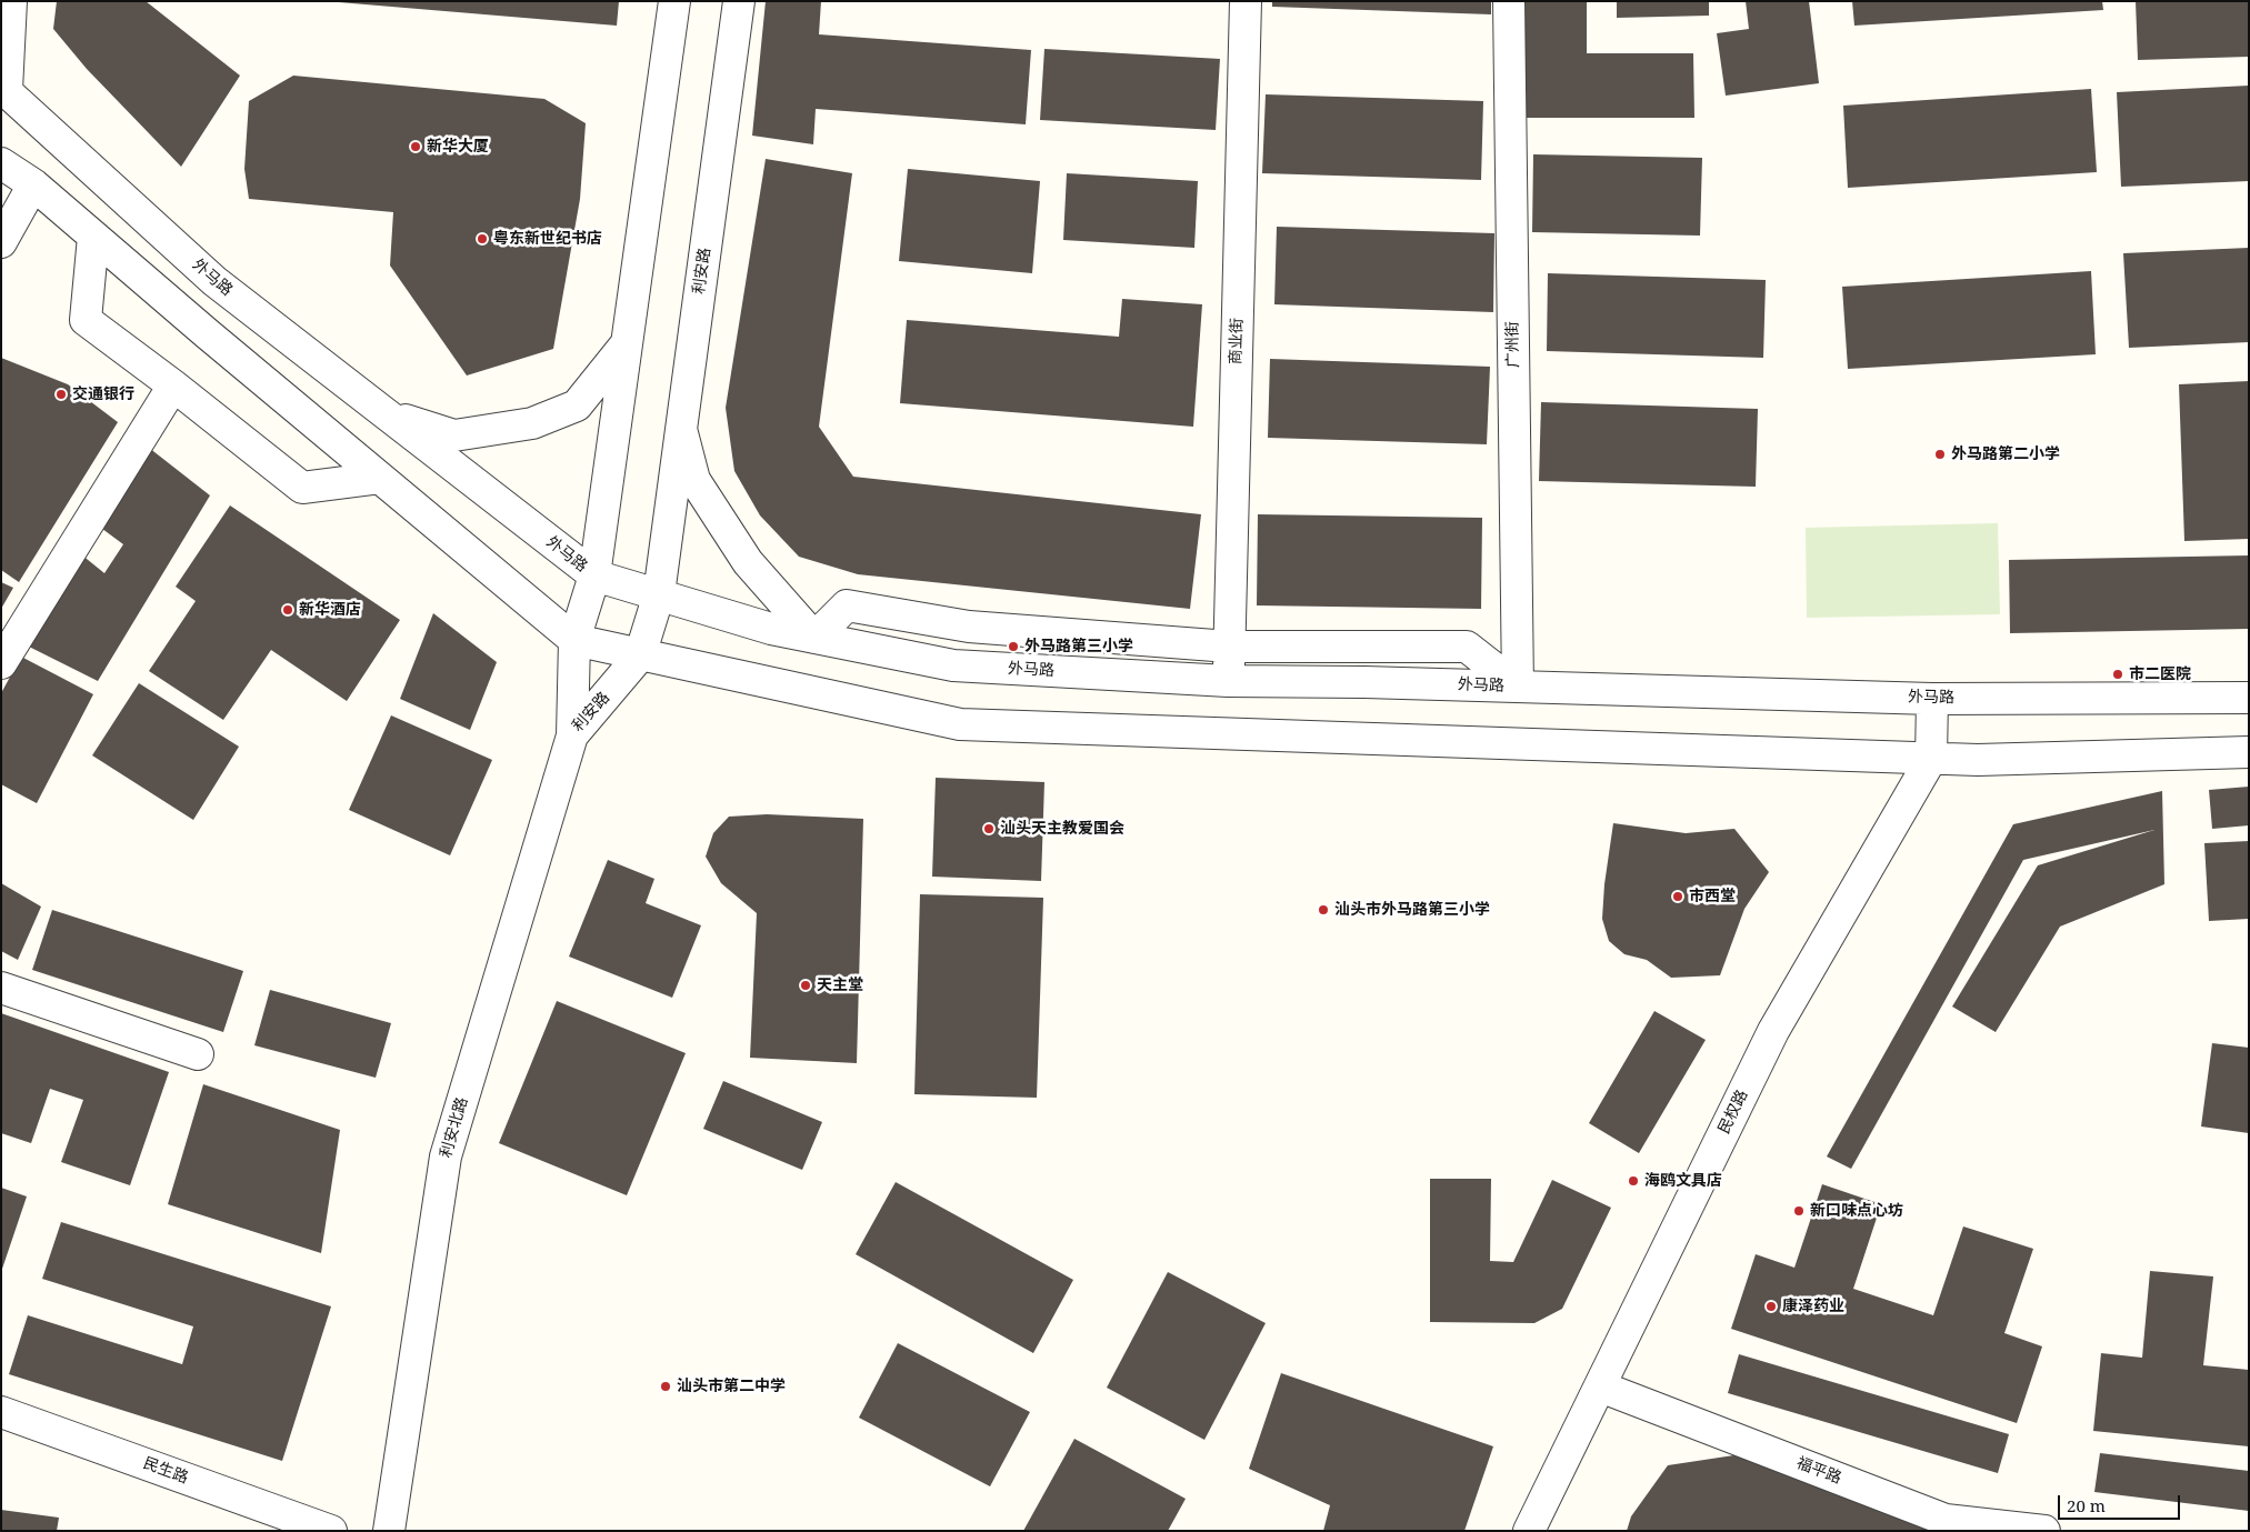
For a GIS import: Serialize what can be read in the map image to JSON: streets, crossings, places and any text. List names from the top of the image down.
{
  "streets": {
    "street": [
      "利安路",
      "外马路",
      "商业街",
      "广州街",
      "民权路",
      "利安北路",
      "民生路",
      "福平路"
    ]
  },
  "crossings": [
    ["利安路", "外马路"],
    ["利安路", "利安北路"],
    ["外马路", "商业街"],
    ["外马路", "广州街"],
    ["外马路", "民权路"],
    ["民权路", "福平路"]
  ],
  "places": [
    "新华大厦",
    "粤东新世纪书店",
    "交通银行",
    "外马路第二小学",
    "新华酒店",
    "外马路第三小学",
    "市二医院",
    "汕头天主教爱国会",
    "市西堂",
    "汕头市外马路第三小学",
    "天主堂",
    "海鸥文具店",
    "新口味点心坊",
    "康泽药业",
    "汕头市第二中学"
  ],
  "scale_bar": "20 m"
}
